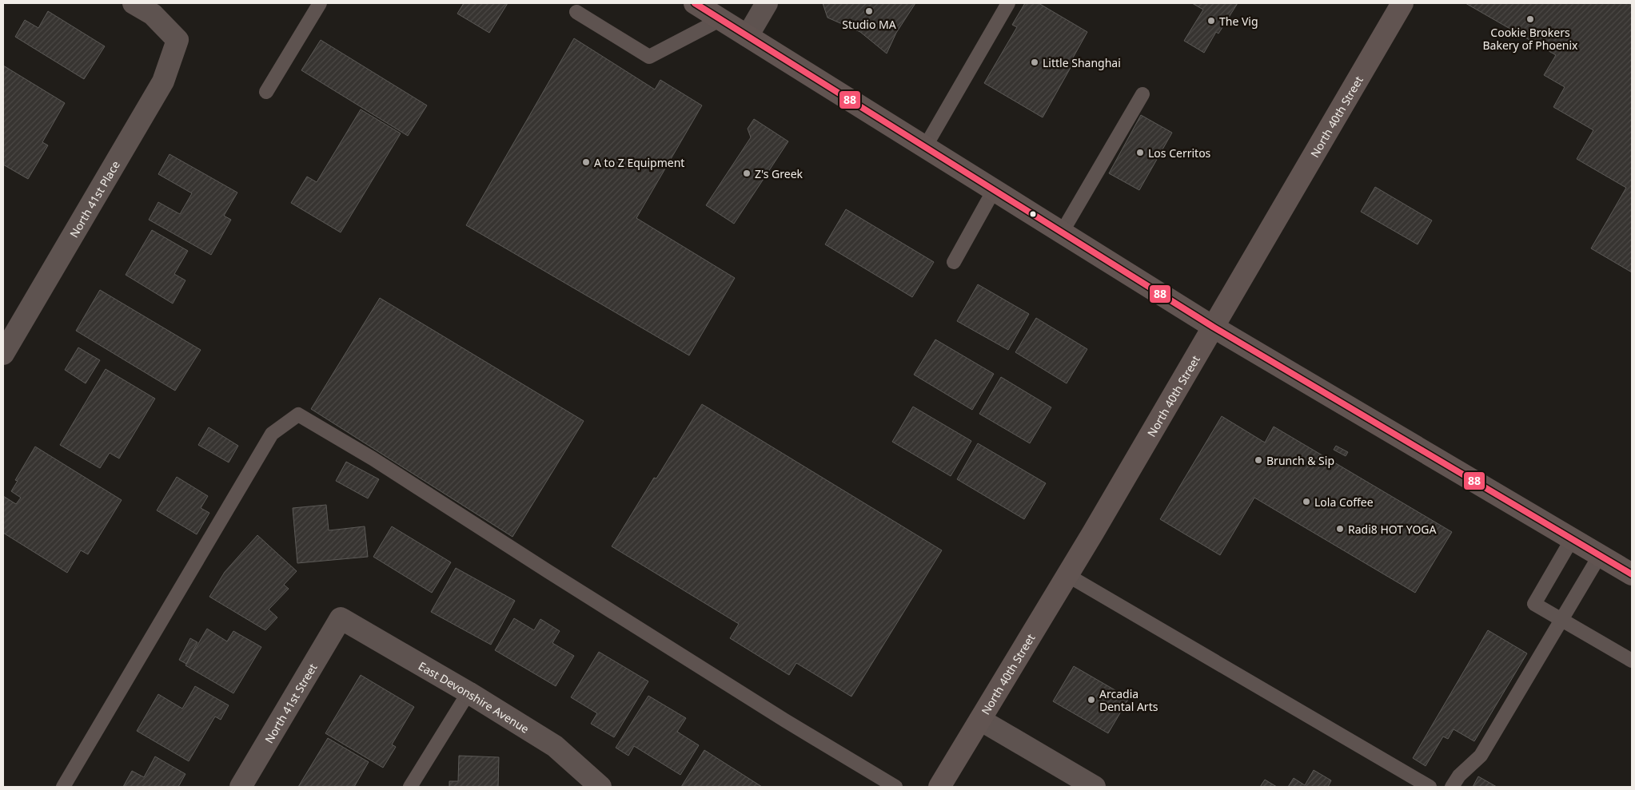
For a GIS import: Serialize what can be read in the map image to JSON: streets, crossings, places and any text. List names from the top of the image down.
{
  "streets": {
    "main road": ["North 40th Street"],
    "street": ["North 41st Place", "East Devonshire Avenue", "North 41st Street"]
  },
  "crossings": [
    ["East Devonshire Avenue", "North 41st Street"]
  ],
  "places": [
    "Studio MA",
    "Cookie Brokers Bakery of Phoenix",
    "The Vig",
    "Little Shanghai",
    "Los Cerritos",
    "A to Z Equipment",
    "Z's Greek",
    "Brunch & Sip",
    "Lola Coffee",
    "Radi8 HOT YOGA",
    "Arcadia Dental Arts"
  ],
  "lines": ["transit line 88"]
}
